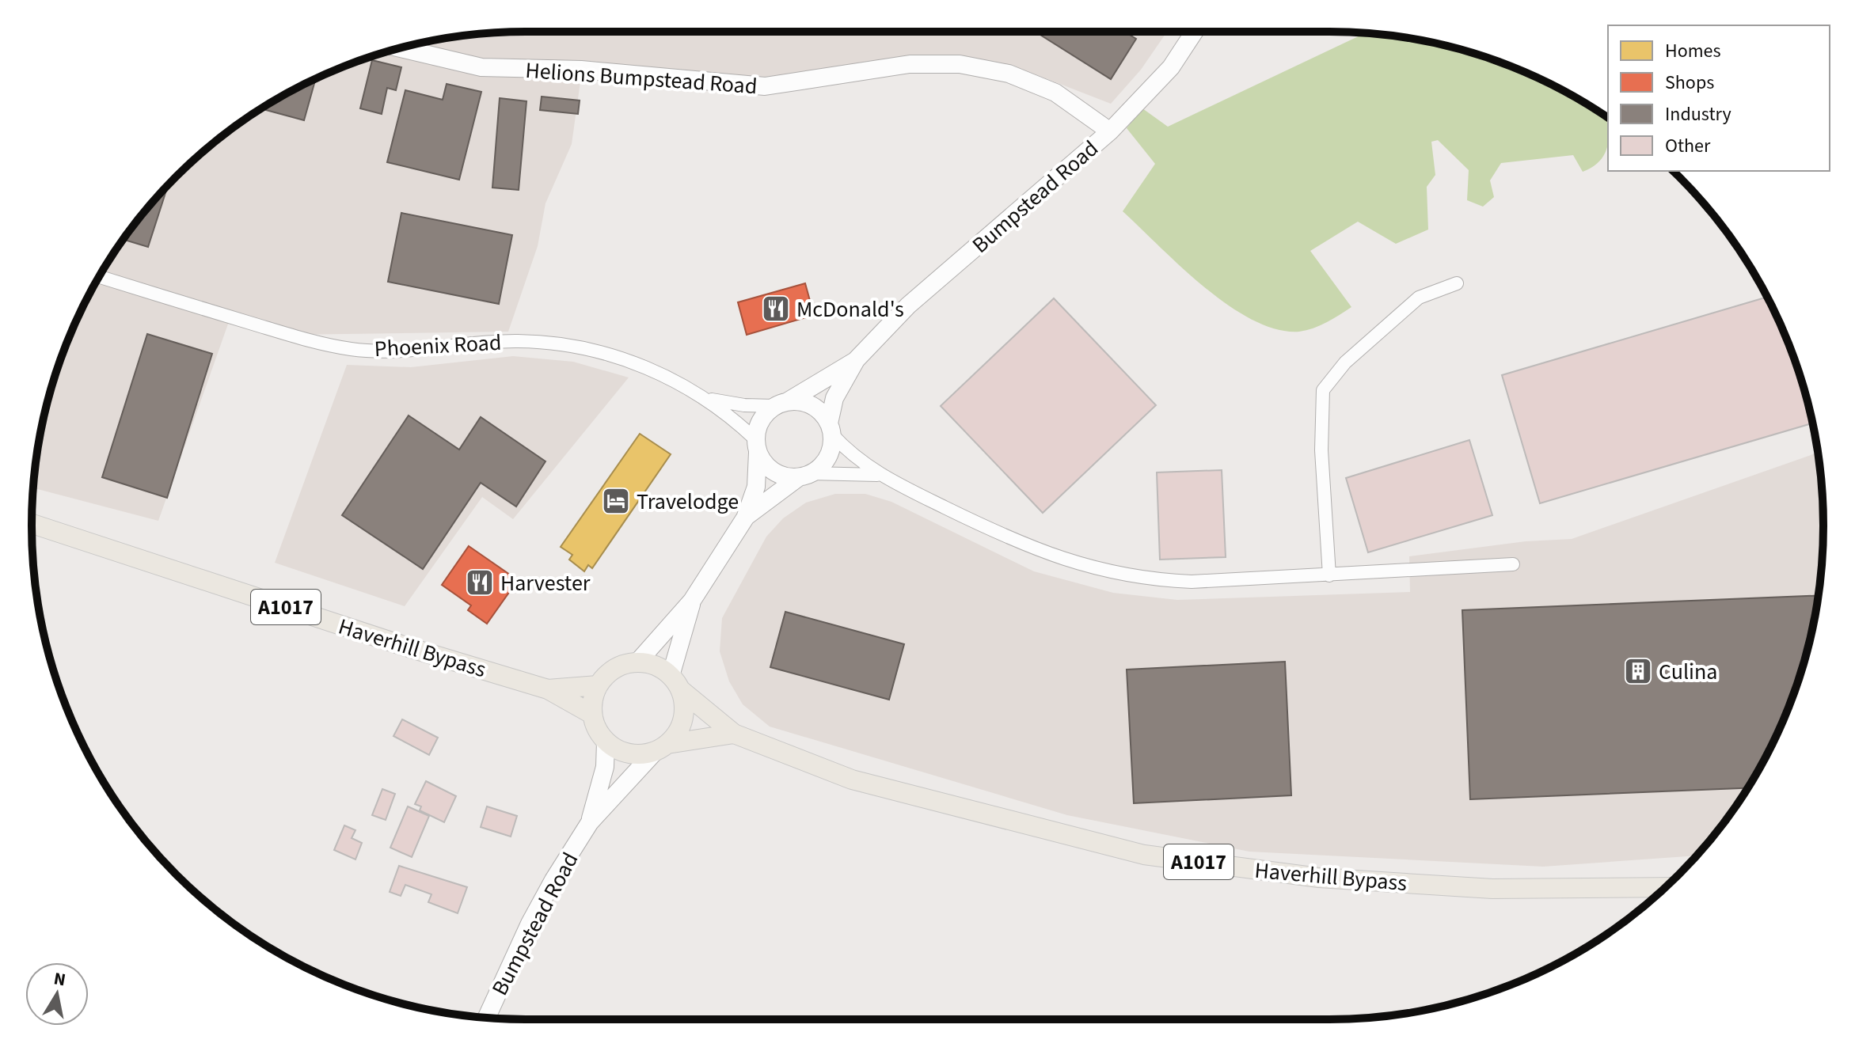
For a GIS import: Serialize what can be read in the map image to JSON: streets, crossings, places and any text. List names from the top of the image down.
{
  "streets": {
    "main road": [
      "Helions Bumpstead Road",
      "Bumpstead Road",
      "A1017",
      "Haverhill Bypass"
    ],
    "street": ["Phoenix Road"]
  },
  "crossings": [
    ["Helions Bumpstead Road", "Bumpstead Road"],
    ["Bumpstead Road", "Phoenix Road"],
    ["Bumpstead Road", "Haverhill Bypass"]
  ],
  "places": {
    "restaurant": ["McDonald's", "Harvester"],
    "hotel": ["Travelodge"],
    "building": ["Culina"]
  },
  "legend": [
    "Homes",
    "Shops",
    "Industry",
    "Other"
  ],
  "north": "top"
}
